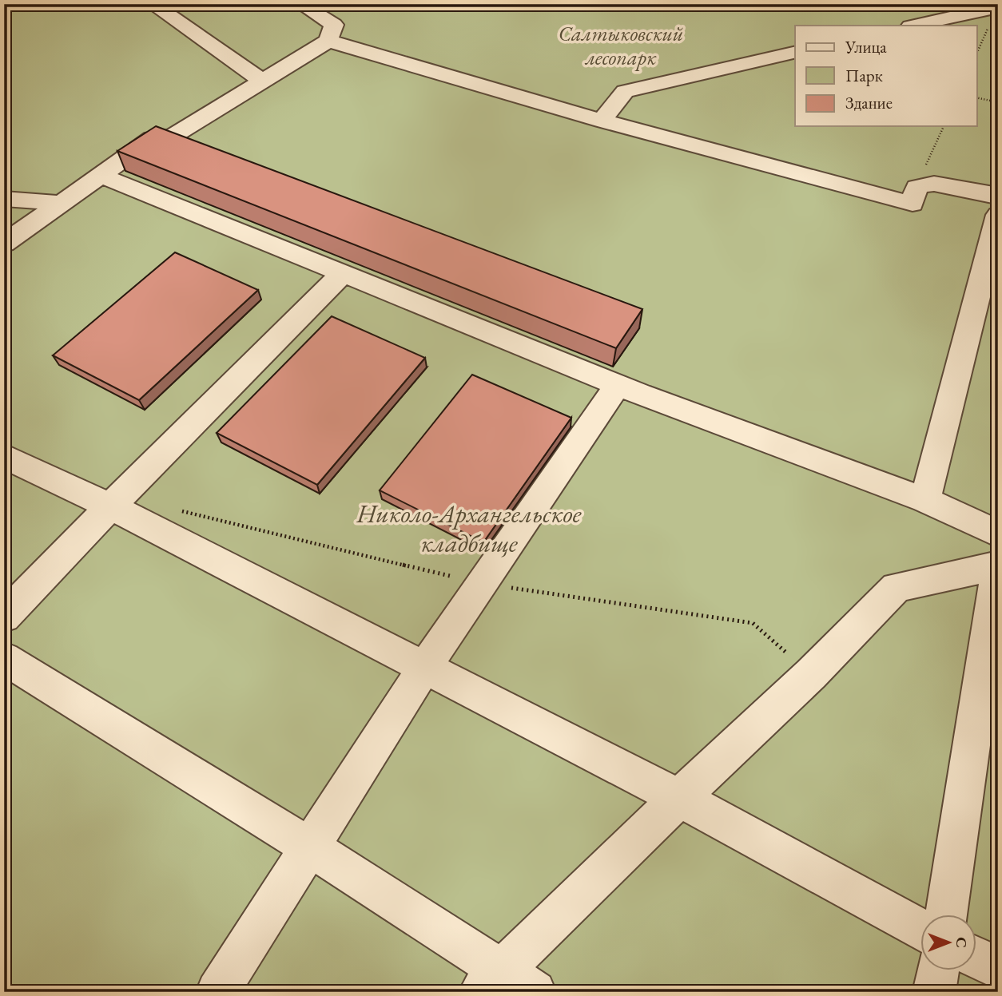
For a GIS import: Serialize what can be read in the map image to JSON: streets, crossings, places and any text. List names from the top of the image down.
{
  "parks": ["Салтыковский лесопарк", "Николо-Архангельское кладбище"],
  "legend": ["Улица", "Парк", "Здание"],
  "north": "right"
}
